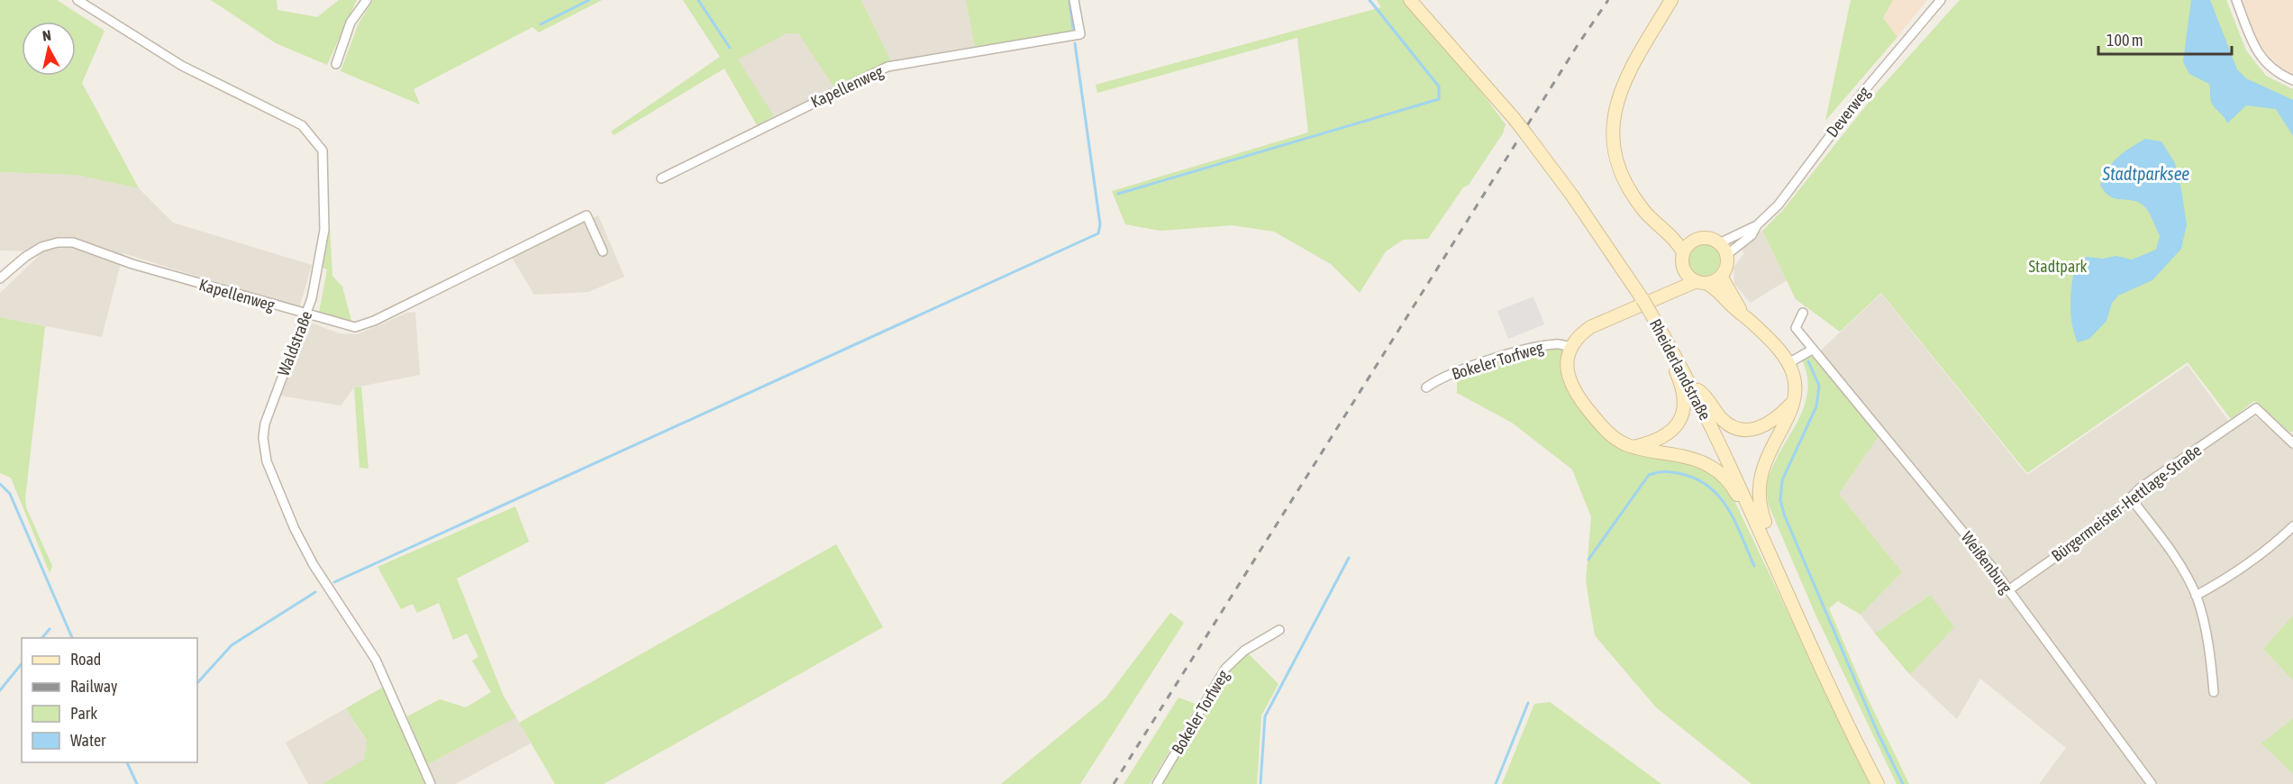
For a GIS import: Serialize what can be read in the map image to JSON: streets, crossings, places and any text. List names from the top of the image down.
{
  "streets": {
    "main road": ["Rheiderlandstraße"],
    "street": [
      "Kapellenweg",
      "Deverweg",
      "Waldstraße",
      "Bokeler Torfweg",
      "Bürgermeister-Hettlage-Straße",
      "Weißenburg"
    ]
  },
  "crossings": [
    ["Kapellenweg", "Waldstraße"],
    ["Bürgermeister-Hettlage-Straße", "Weißenburg"]
  ],
  "water": ["Stadtparksee"],
  "parks": ["Stadtpark"],
  "legend": [
    "Road",
    "Railway",
    "Park",
    "Water"
  ],
  "scale_bar": "100 m",
  "north": "top"
}
